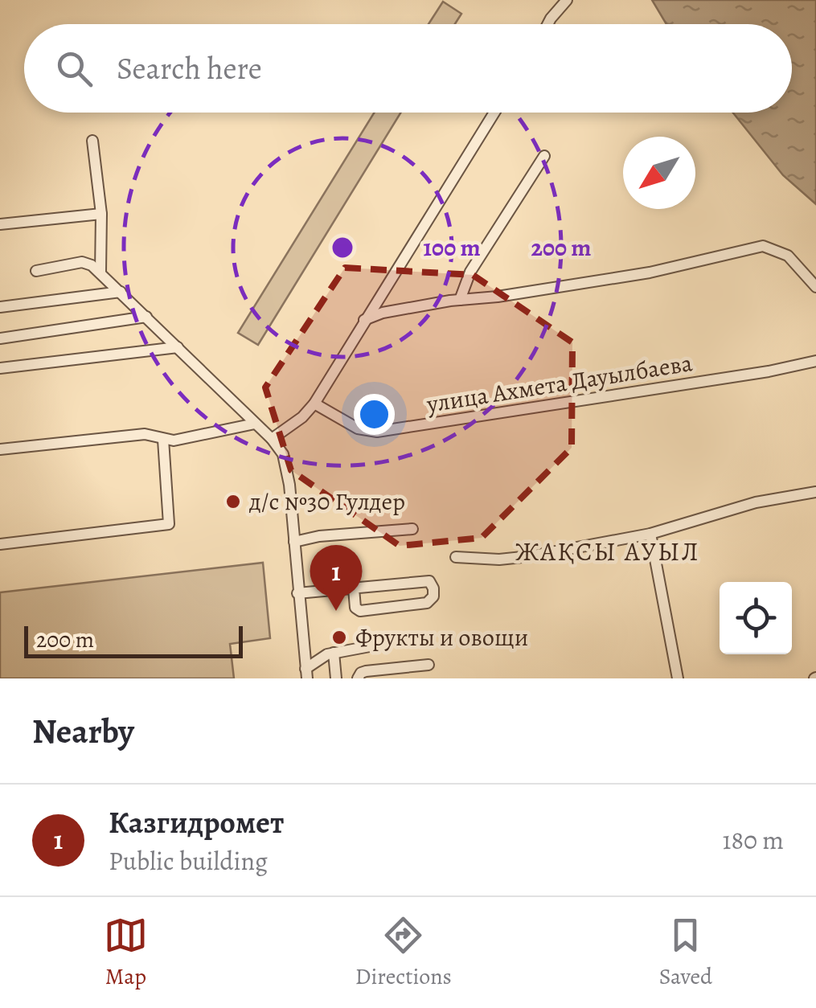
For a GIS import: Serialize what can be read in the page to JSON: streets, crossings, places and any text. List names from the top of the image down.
{
  "streets": {
    "street": ["улица Ахмета Дауылбаева"]
  },
  "districts": ["ЖАҚСЫ АУЫЛ"],
  "places": ["д/с №30 Гулдер", "Фрукты и овощи"],
  "scale_bar": "200 m",
  "north": "bottom left",
  "page": {
    "search": "Search here",
    "pins": "1",
    "scale": "200 m",
    "heading": "Nearby",
    "list": [
      {
        "mark": "1",
        "name": "Казгидромет",
        "note": "Public building",
        "value": "180 m"
      }
    ],
    "nav": ["Map", "Directions", "Saved"]
  },
  "rings": ["100 m", "200 m"]
}
